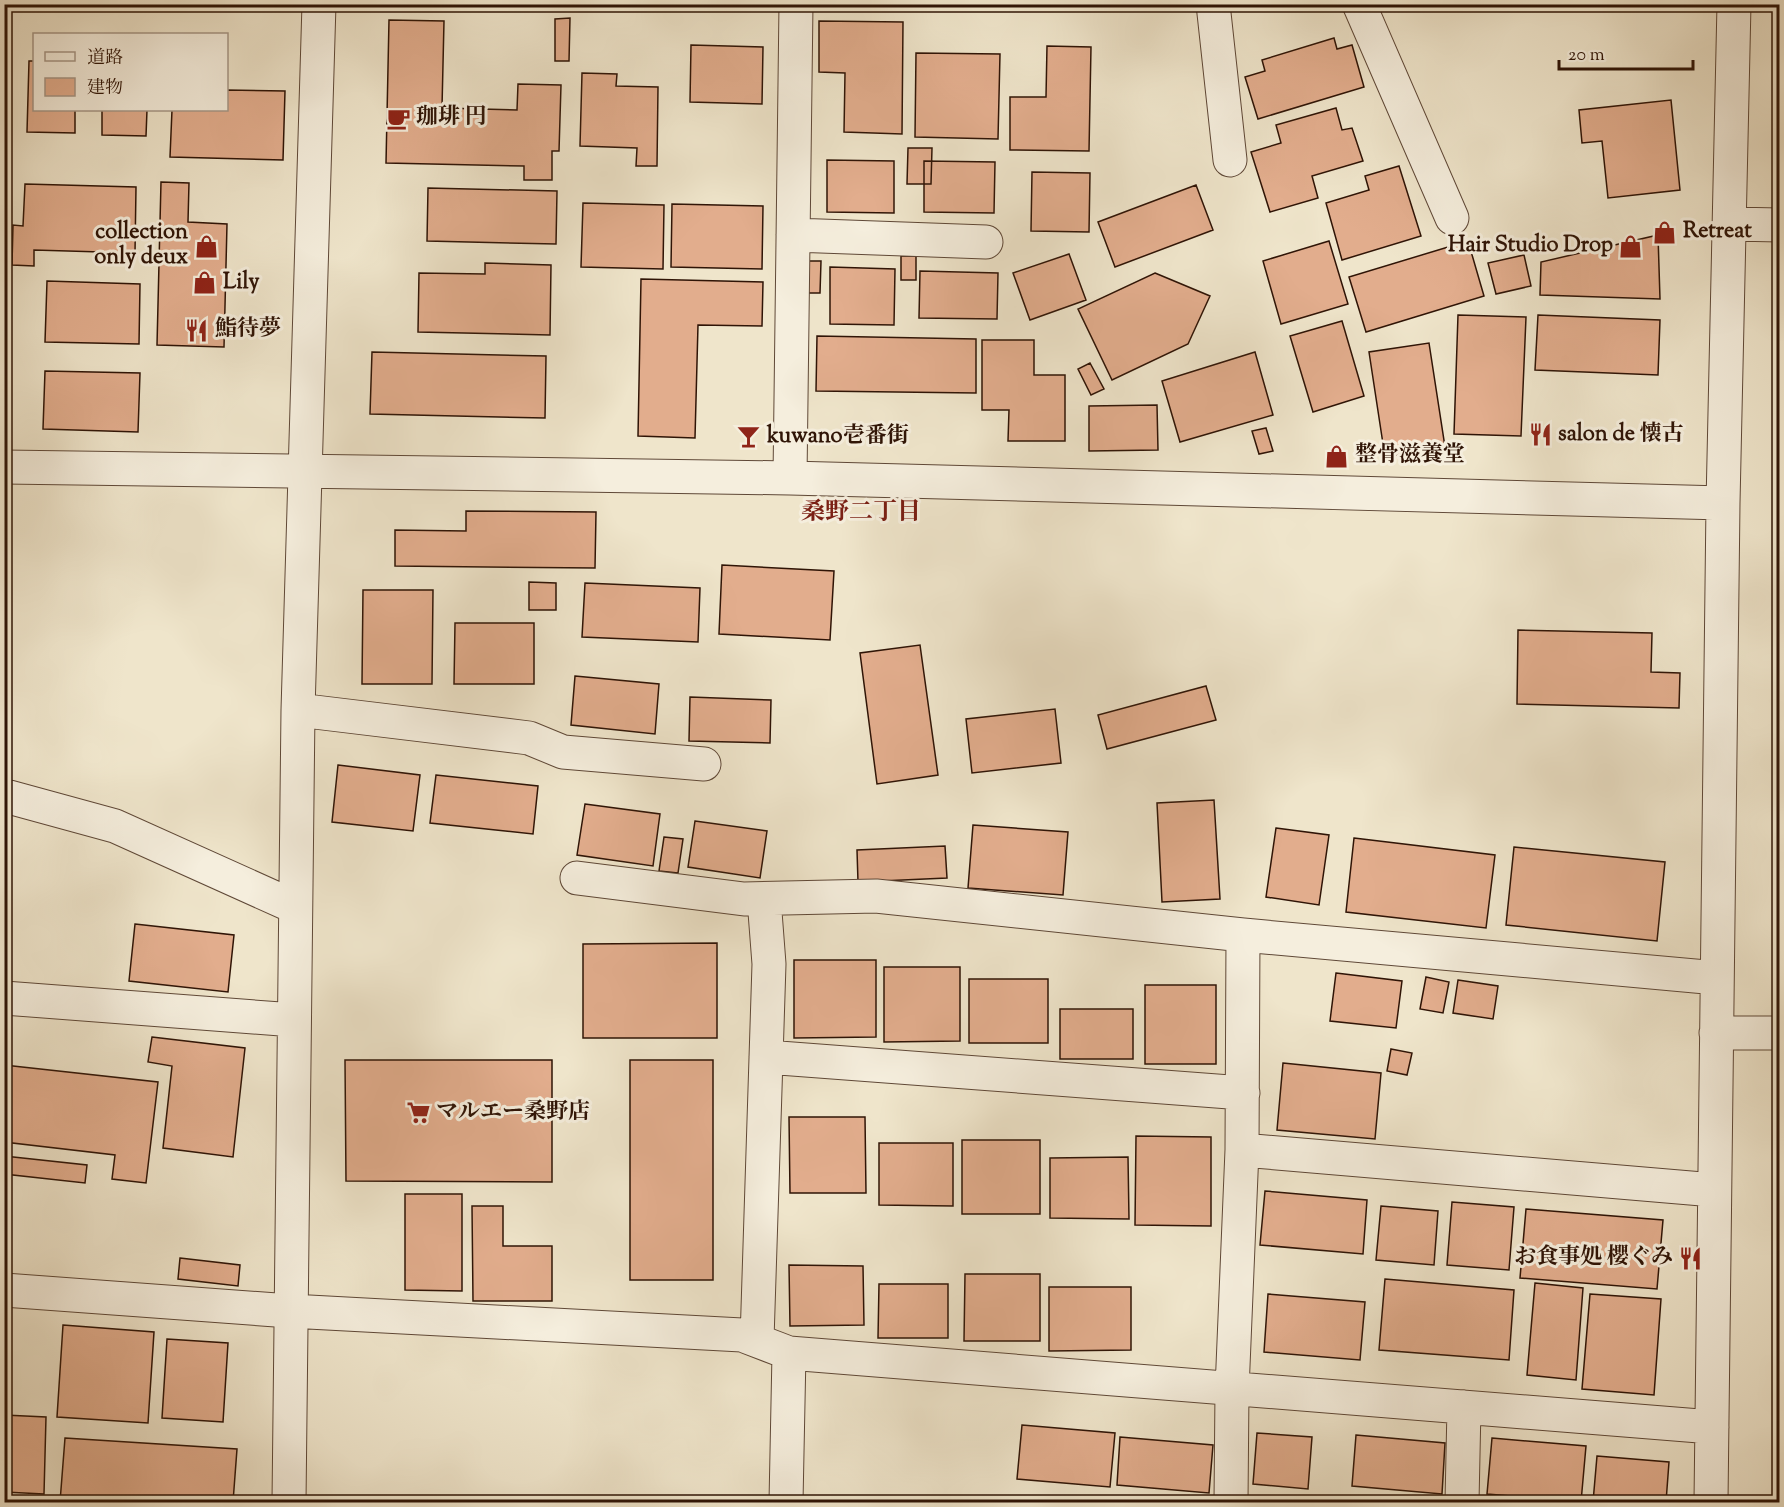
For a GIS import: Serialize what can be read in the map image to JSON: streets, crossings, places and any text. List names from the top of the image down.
{
  "districts": ["桑野二丁目"],
  "places": {
    "cafe": ["珈琲 円"],
    "shop": [
      "Retreat",
      "collection only deux",
      "Hair Studio Drop",
      "Lily",
      "整骨滋養堂"
    ],
    "restaurant": ["鮨待夢", "salon de 懐古", "お食事処 櫻ぐみ"],
    "bar": ["kuwano壱番街"],
    "supermarket": ["マルエー桑野店"]
  },
  "legend": ["道路", "建物"],
  "scale_bar": "20 m"
}
